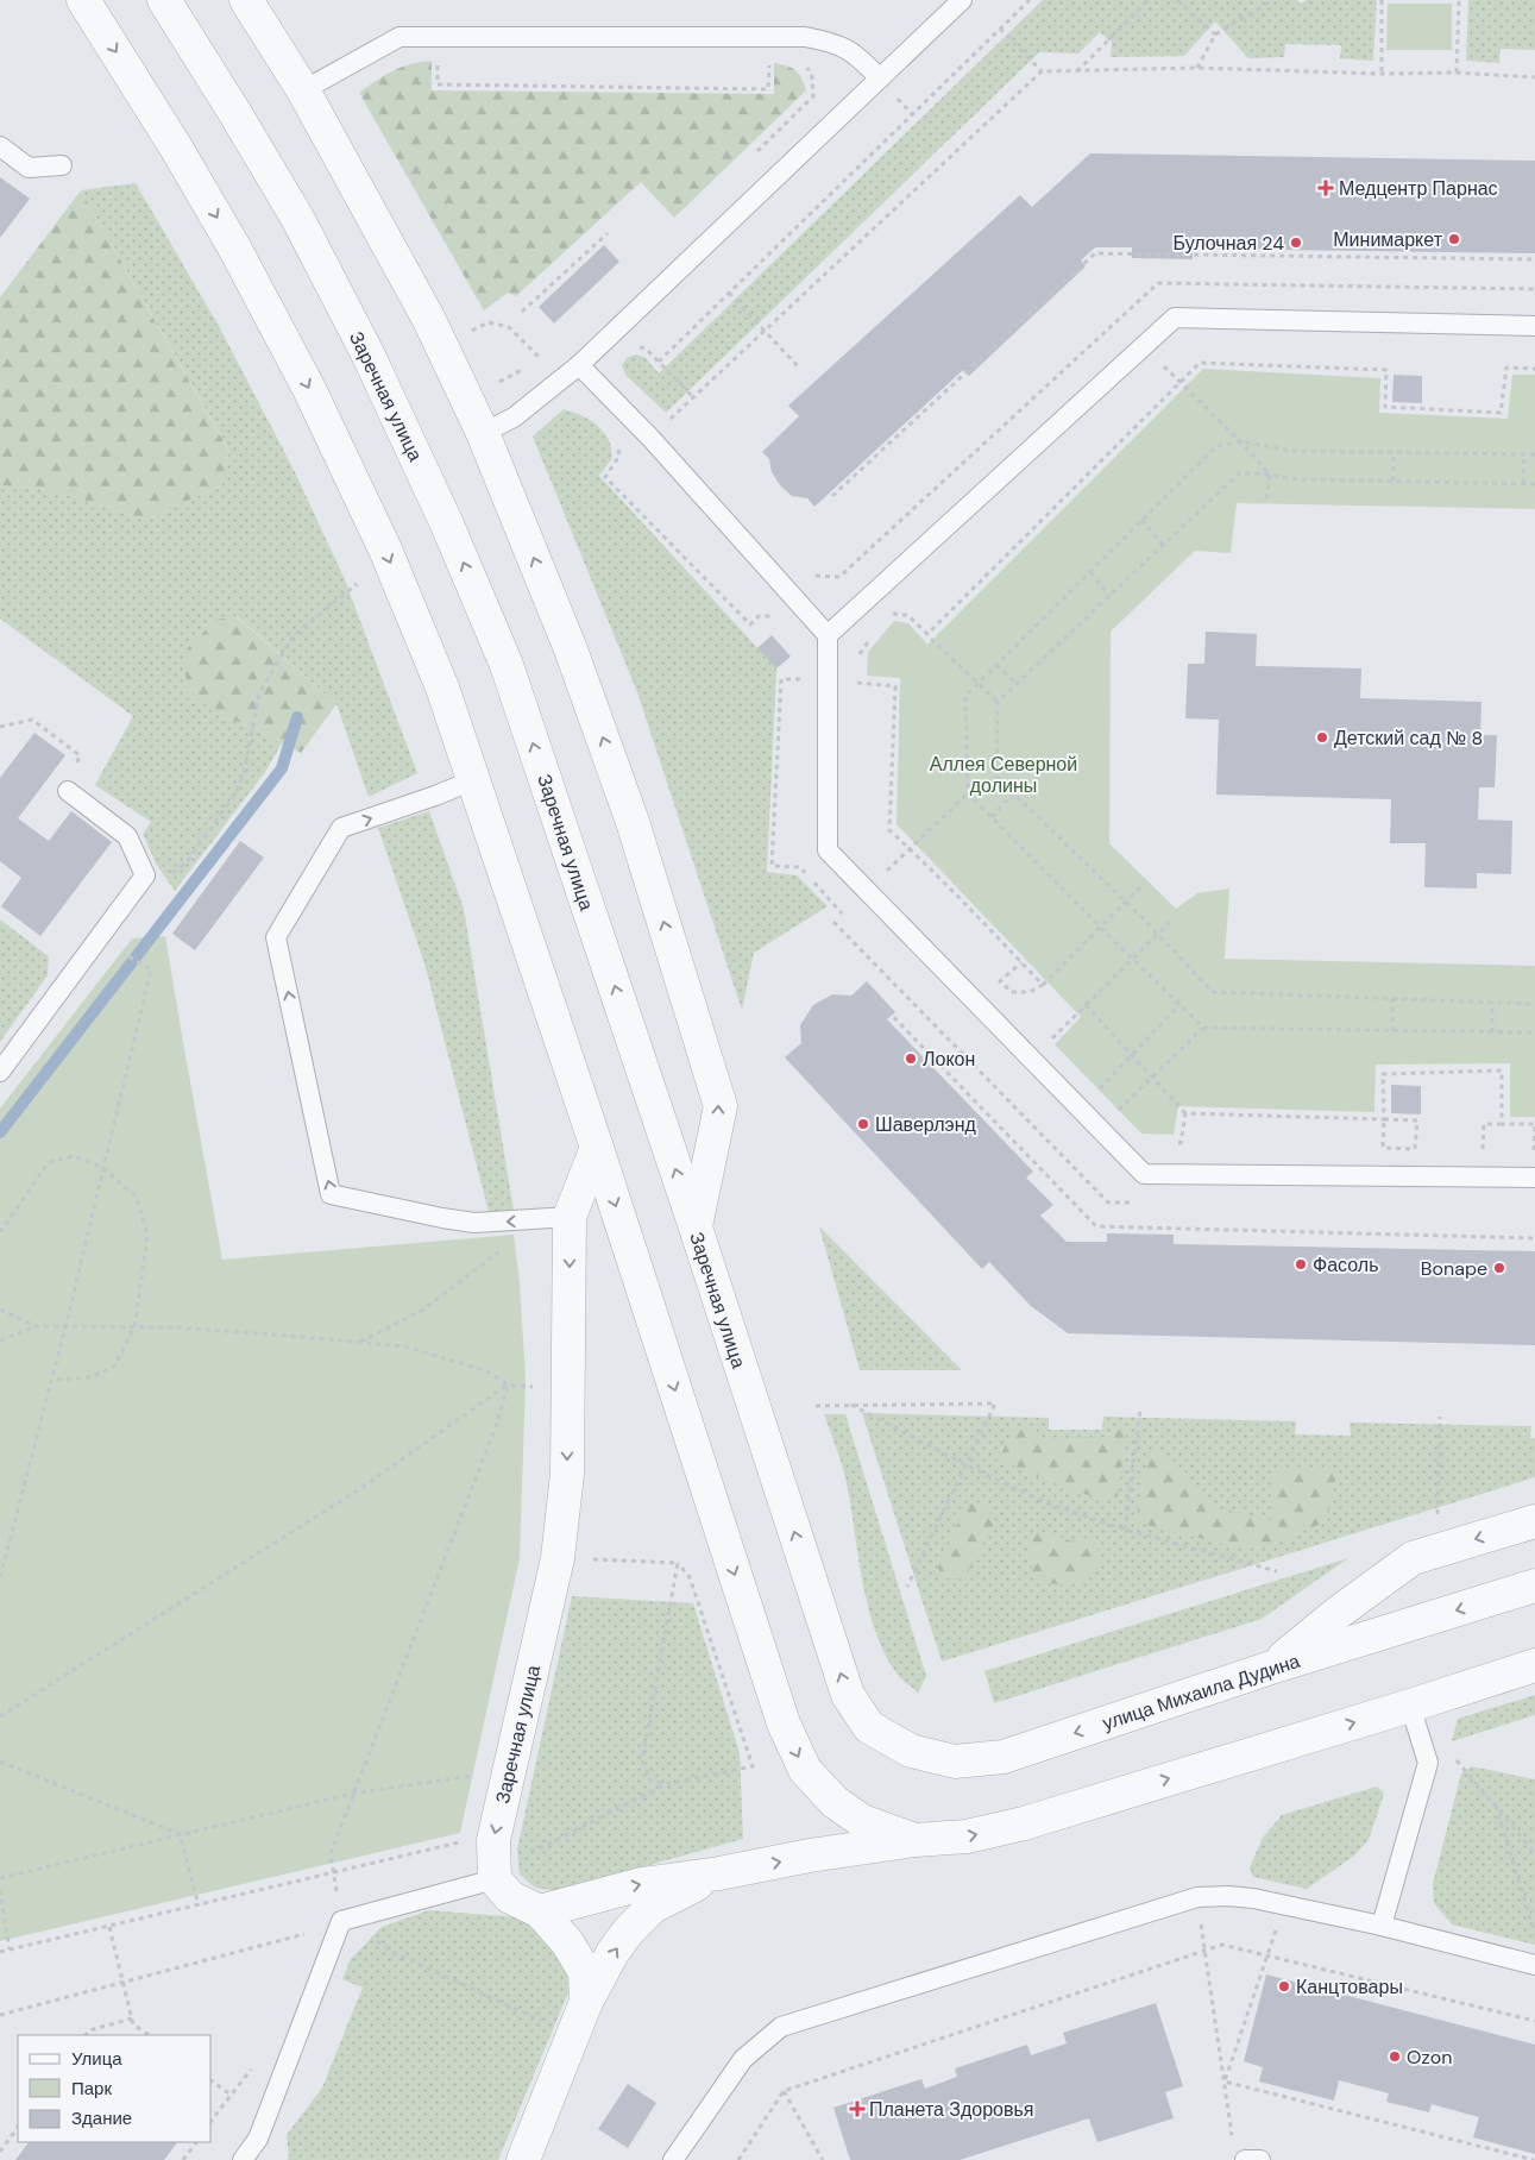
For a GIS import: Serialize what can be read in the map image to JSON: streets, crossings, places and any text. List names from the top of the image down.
{
  "streets": {
    "street": ["Заречная улица", "улица Михаила Дудина"]
  },
  "crossings": [
    ["Заречная улица", "улица Михаила Дудина"]
  ],
  "parks": ["Аллея Северной долины"],
  "places": {
    "health": ["Медцентр Парнас", "Планета Здоровья"],
    "other": [
      "Минимаркет",
      "Булочная 24",
      "Детский сад № 8",
      "Локон",
      "Шаверлэнд",
      "Фасоль",
      "Bonape",
      "Канцтовары",
      "Ozon"
    ]
  },
  "legend": ["Улица", "Парк", "Здание"]
}
